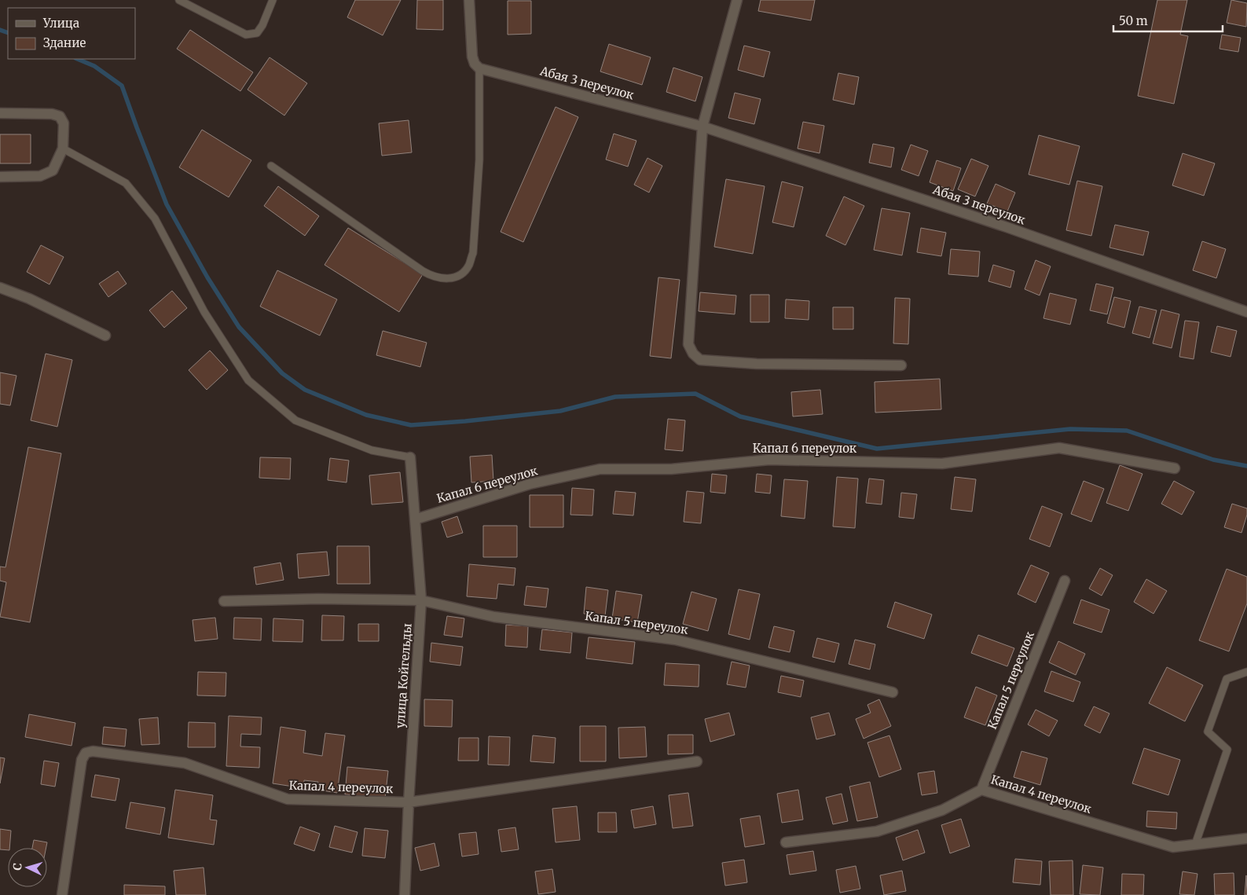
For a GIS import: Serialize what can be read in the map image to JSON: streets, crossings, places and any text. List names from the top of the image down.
{
  "streets": {
    "street": [
      "Абая 3 переулок",
      "Капал 6 переулок",
      "Капал 5 переулок",
      "улица Койгельды",
      "Капал 4 переулок"
    ]
  },
  "crossings": [
    ["Капал 6 переулок", "улица Койгельды"],
    ["Капал 5 переулок", "улица Койгельды"],
    ["Капал 5 переулок", "Капал 4 переулок"],
    ["улица Койгельды", "Капал 4 переулок"]
  ],
  "legend": ["Улица", "Здание"],
  "scale_bar": "50 m",
  "north": "left"
}
